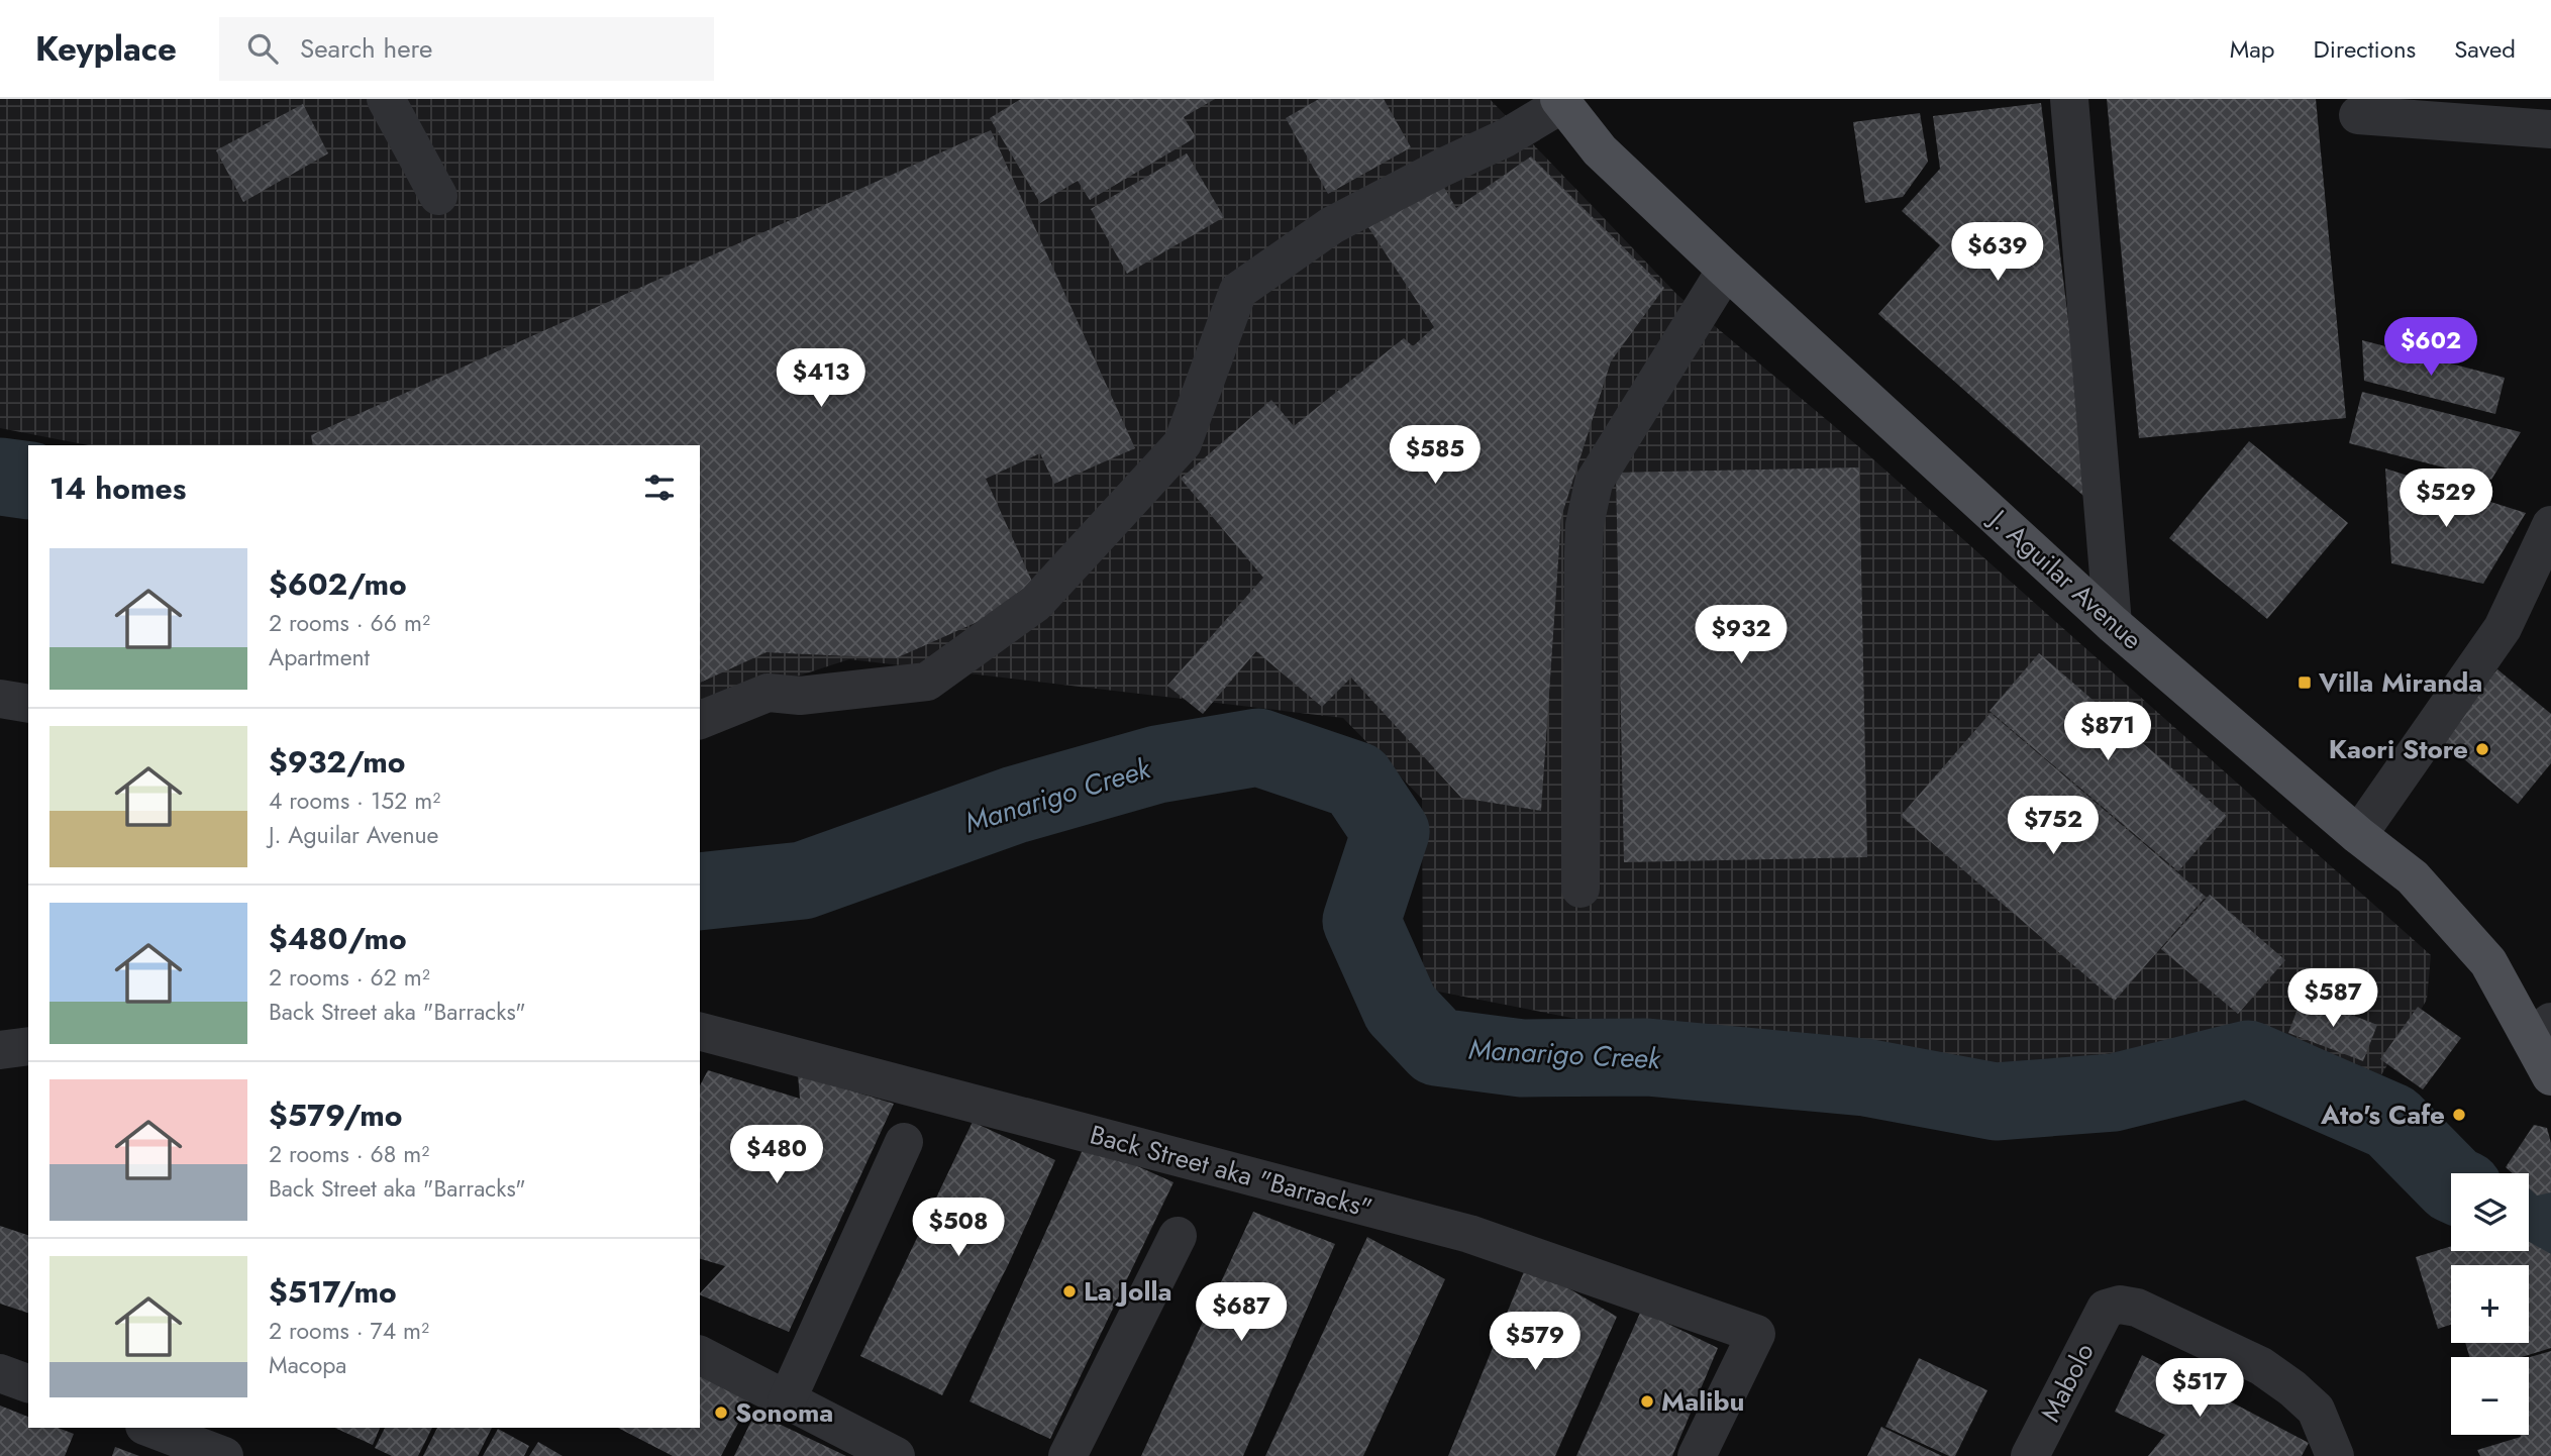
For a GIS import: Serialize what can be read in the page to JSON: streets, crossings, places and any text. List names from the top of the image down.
{
  "streets": {
    "main road": ["J. Aguilar Avenue"],
    "street": ["Back Street aka \"Barracks\"", "Mabolo"]
  },
  "water": ["Manarigo Creek"],
  "places": {
    "transit": ["Villa Miranda"],
    "other": [
      "Kaori Store",
      "Ato's Cafe",
      "La Jolla",
      "Malibu",
      "Sonoma"
    ]
  },
  "page": {
    "header": "Keyplace",
    "search": "Search here",
    "nav": ["Map", "Directions", "Saved"],
    "price": [
      "$639",
      "$602",
      "$413",
      "$585",
      "$529",
      "$932",
      "$871",
      "$752",
      "$587",
      "$480",
      "$508",
      "$687",
      "$579",
      "$517"
    ],
    "heading": "14 homes",
    "list": [
      {
        "name": "$602/mo",
        "note": "2 rooms · 66 m² · Apartment"
      },
      {
        "name": "$932/mo",
        "note": "4 rooms · 152 m² · J. Aguilar Avenue"
      },
      {
        "name": "$480/mo",
        "note": "2 rooms · 62 m² · Back Street aka \"Barracks\""
      },
      {
        "name": "$579/mo",
        "note": "2 rooms · 68 m² · Back Street aka \"Barracks\""
      },
      {
        "name": "$517/mo",
        "note": "2 rooms · 74 m² · Macopa"
      }
    ],
    "map_buttons": ["+", "−"]
  }
}
